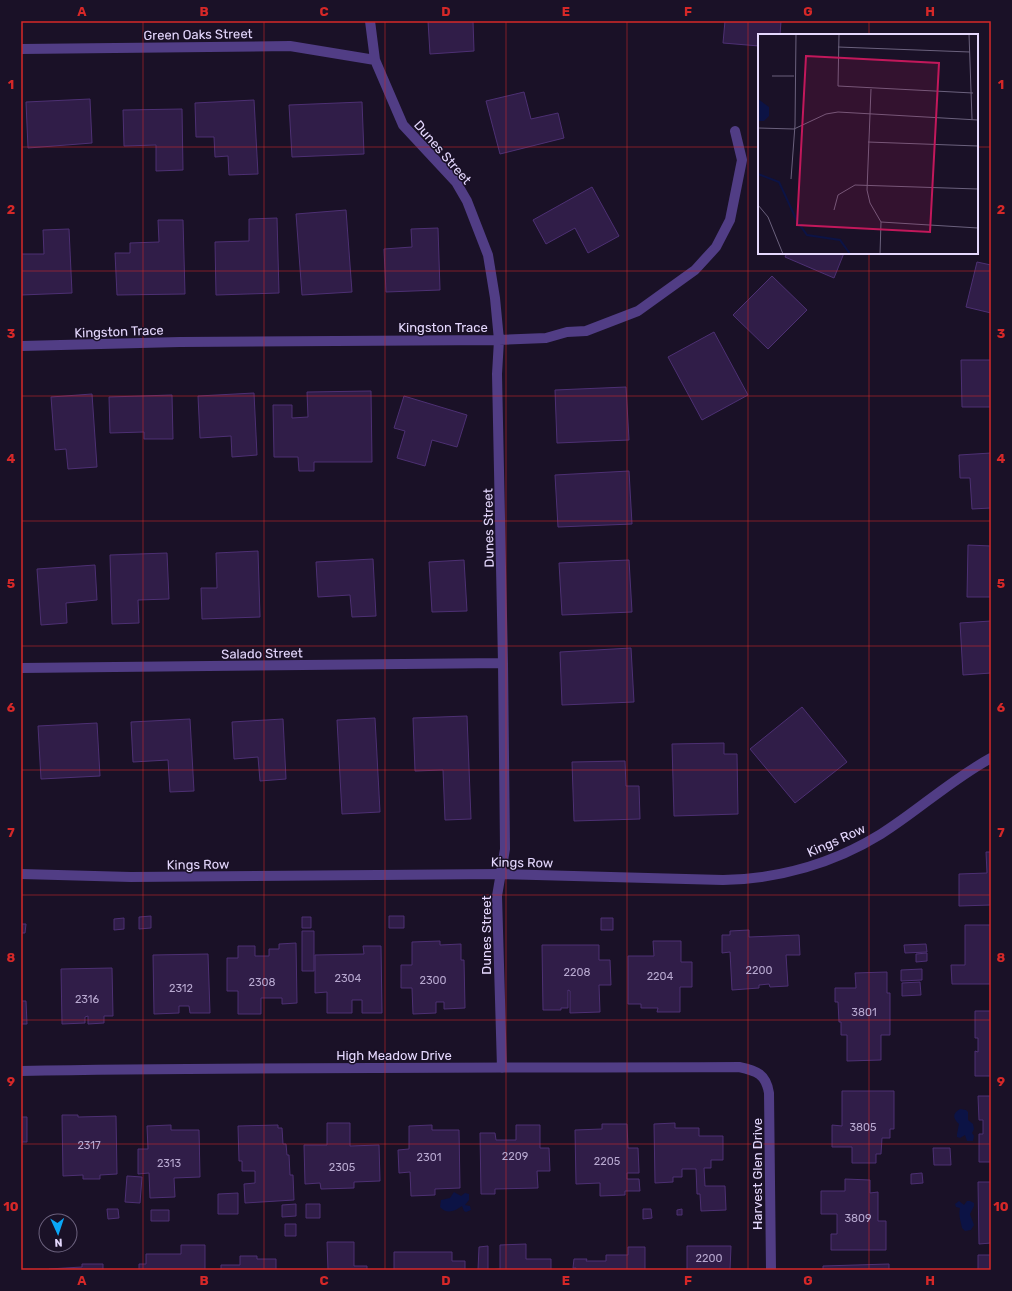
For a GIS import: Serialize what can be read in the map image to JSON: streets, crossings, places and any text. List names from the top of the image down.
{
  "streets": {
    "street": [
      "Green Oaks Street",
      "Dunes Street",
      "Kingston Trace",
      "Salado Street",
      "Kings Row",
      "High Meadow Drive",
      "Harvest Glen Drive"
    ]
  },
  "crossings": [
    ["Green Oaks Street", "Dunes Street"],
    ["Dunes Street", "Kingston Trace"],
    ["Dunes Street", "Salado Street"],
    ["Dunes Street", "Kings Row"],
    ["Dunes Street", "High Meadow Drive"],
    ["High Meadow Drive", "Harvest Glen Drive"]
  ],
  "house_numbers": [
    "2200",
    "2208",
    "2204",
    "2304",
    "2300",
    "2308",
    "2312",
    "2316",
    "3801",
    "3805",
    "2317",
    "2209",
    "2301",
    "2205",
    "2313",
    "2305",
    "3809",
    "2200"
  ],
  "north": "bottom",
  "grid": {
    "columns": [
      "A",
      "B",
      "C",
      "D",
      "E",
      "F",
      "G",
      "H"
    ],
    "rows": [
      "1",
      "2",
      "3",
      "4",
      "5",
      "6",
      "7",
      "8",
      "9",
      "10"
    ]
  }
}
